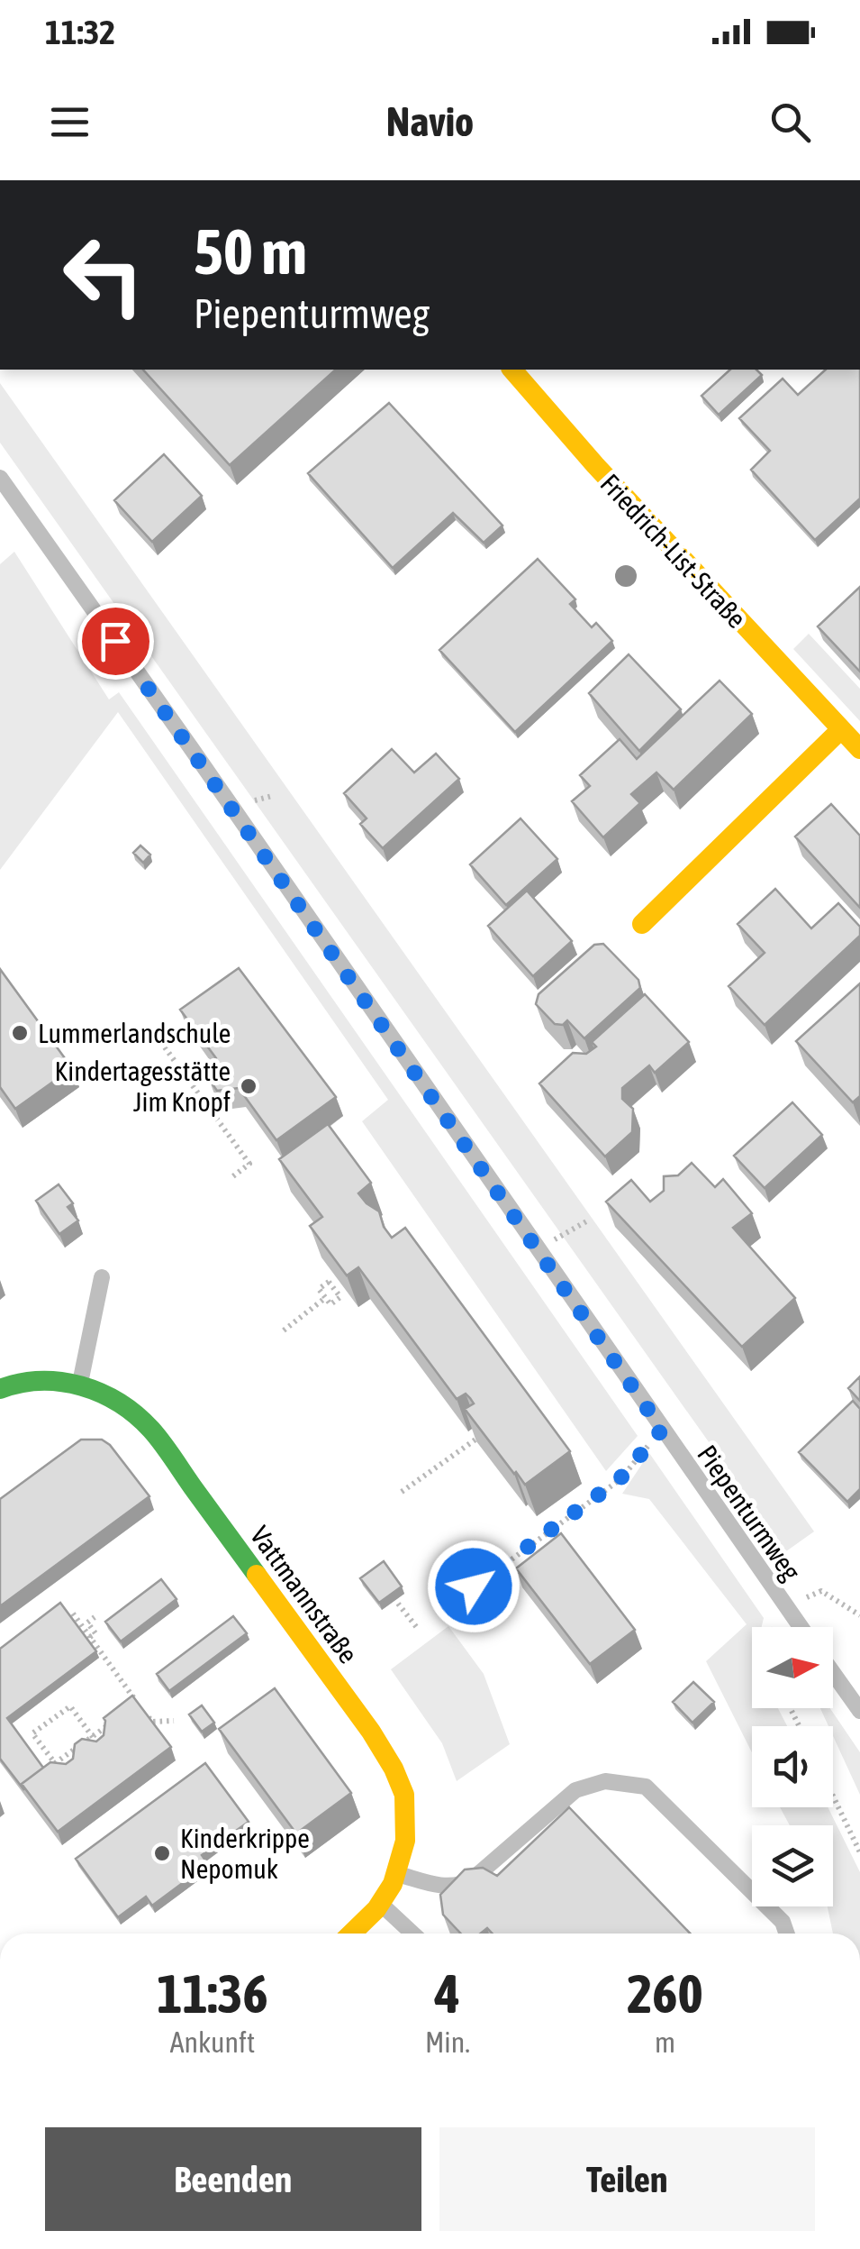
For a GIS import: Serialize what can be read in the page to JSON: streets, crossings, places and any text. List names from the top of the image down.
{
  "streets": {
    "street": ["Friedrich-List-Straße", "Vattmannstraße"],
    "lane": ["Piepenturmweg"]
  },
  "places": ["Lummerlandschule", "Kindertagesstätte Jim Knopf", "Kinderkrippe Nepomuk"],
  "north": "right",
  "page": {
    "status": "11:32",
    "header": "Navio",
    "turn": ["50 m", "Piepenturmweg"],
    "eta": [
      "11:36",
      "Ankunft",
      "4",
      "Min.",
      "260",
      "m"
    ],
    "buttons": ["Beenden", "Teilen"]
  }
}
